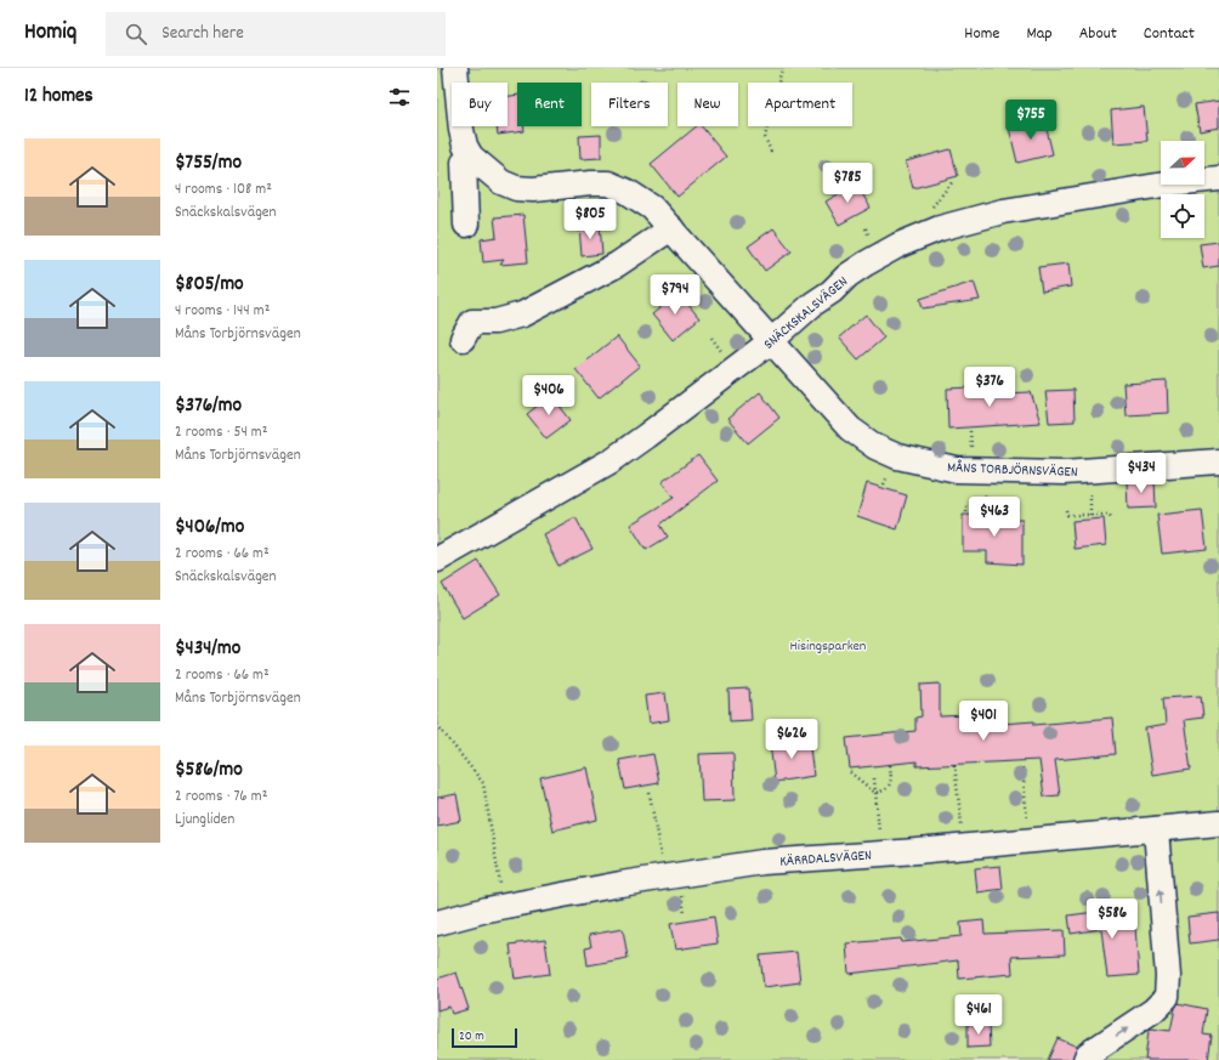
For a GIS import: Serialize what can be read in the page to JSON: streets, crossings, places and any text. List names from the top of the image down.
{
  "streets": {
    "street": ["SNÄCKSKALSVÄGEN", "MÅNS TORBJÖRNSVÄGEN", "KÄRRDALSVÄGEN"]
  },
  "crossings": [
    ["SNÄCKSKALSVÄGEN", "MÅNS TORBJÖRNSVÄGEN"]
  ],
  "parks": ["Hisingsparken"],
  "scale_bar": "20 m",
  "north": "right",
  "page": {
    "header": "Homiq",
    "search": "Search here",
    "nav": [
      "Home",
      "Map",
      "About",
      "Contact"
    ],
    "heading": "12 homes",
    "chip": [
      "Buy",
      "Rent",
      "Filters",
      "New",
      "Apartment"
    ],
    "price": [
      "$755",
      "$785",
      "$805",
      "$794",
      "$376",
      "$406",
      "$434",
      "$463",
      "$401",
      "$626",
      "$586",
      "$461"
    ],
    "list": [
      {
        "name": "$755/mo",
        "note": "4 rooms · 108 m² · Snäckskalsvägen"
      },
      {
        "name": "$805/mo",
        "note": "4 rooms · 144 m² · Måns Torbjörnsvägen"
      },
      {
        "name": "$376/mo",
        "note": "2 rooms · 54 m² · Måns Torbjörnsvägen"
      },
      {
        "name": "$406/mo",
        "note": "2 rooms · 66 m² · Snäckskalsvägen"
      },
      {
        "name": "$434/mo",
        "note": "2 rooms · 66 m² · Måns Torbjörnsvägen"
      },
      {
        "name": "$586/mo",
        "note": "2 rooms · 76 m² · Ljungliden"
      }
    ],
    "scale": "20 m"
  }
}
